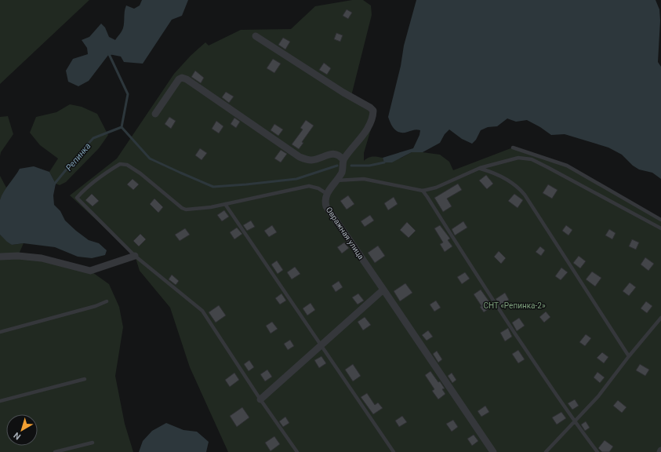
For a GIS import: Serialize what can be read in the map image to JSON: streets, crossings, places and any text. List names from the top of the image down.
{
  "streets": {
    "street": ["Овражная улица"]
  },
  "water": ["Репинка"],
  "parks": ["СНТ «Репинка-2»"],
  "north": "bottom left"
}
